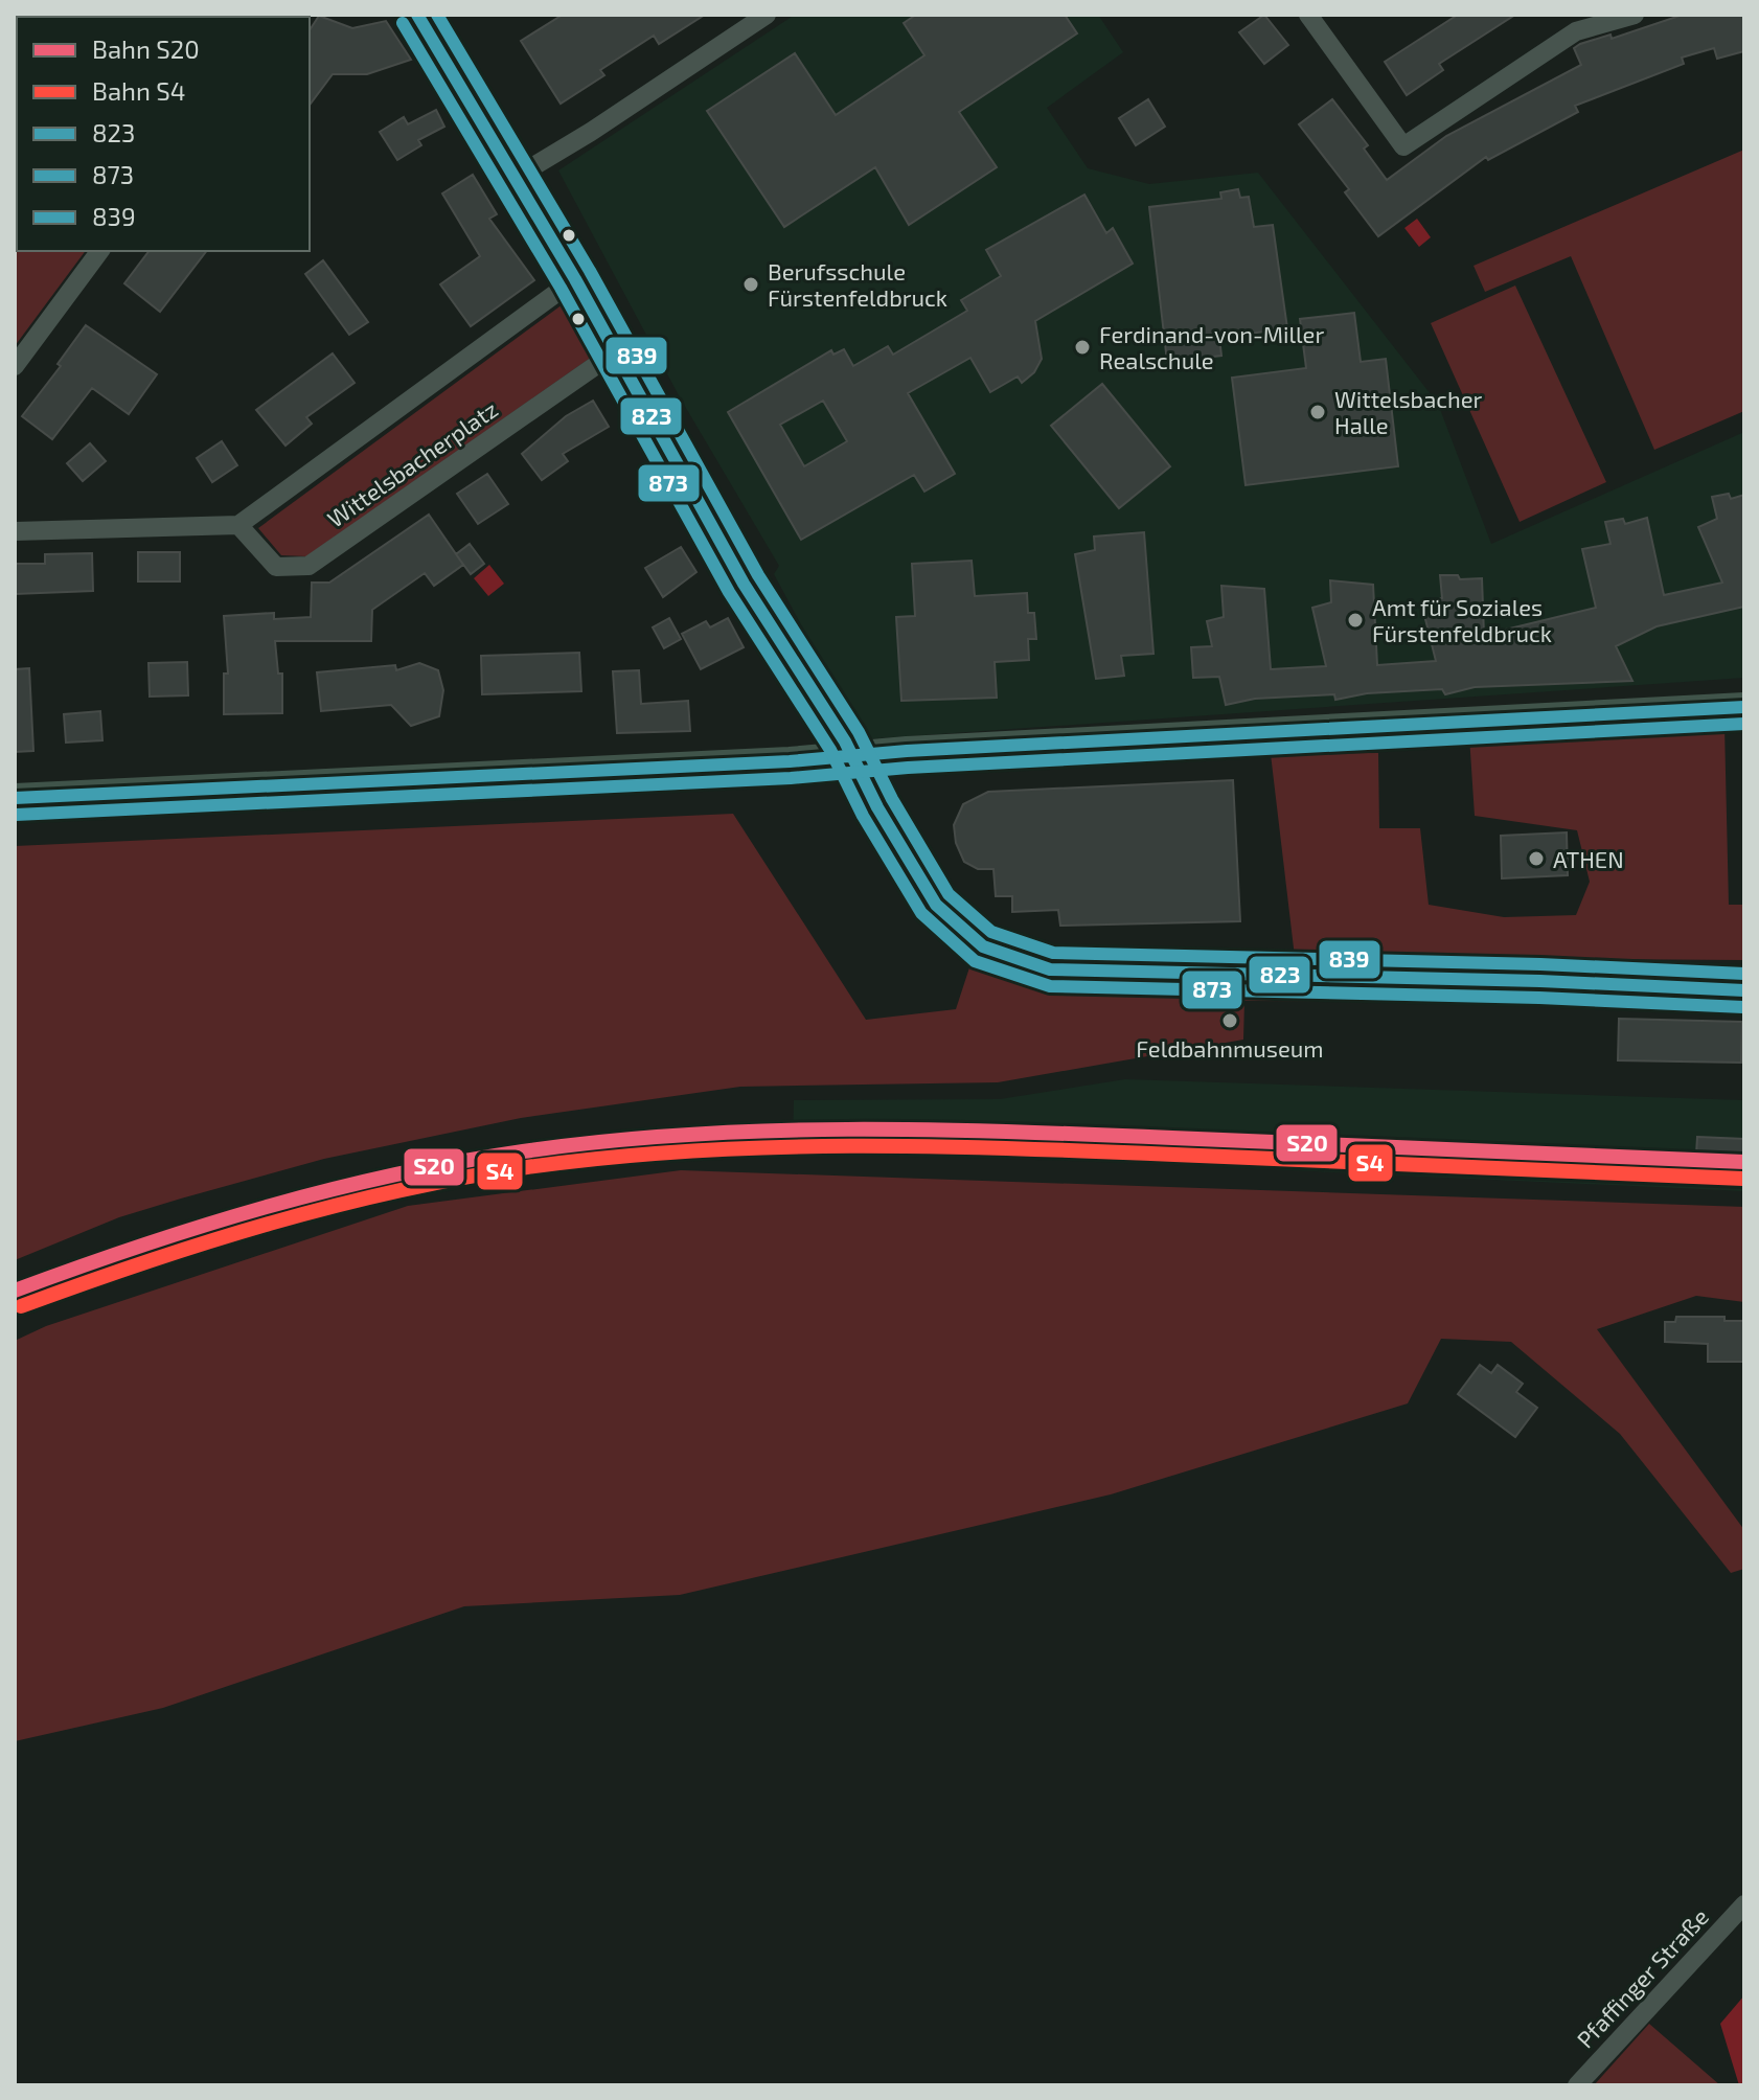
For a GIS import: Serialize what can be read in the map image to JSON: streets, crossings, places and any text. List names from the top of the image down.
{
  "streets": {
    "street": ["Wittelsbacherplatz", "Pfaffinger Straße"]
  },
  "places": [
    "Berufsschule Fürstenfeldbruck",
    "Ferdinand-von-Miller Realschule",
    "Wittelsbacher Halle",
    "Amt für Soziales Fürstenfeldbruck",
    "ATHEN",
    "Feldbahnmuseum"
  ],
  "lines": [
    "transit line 823",
    "transit line 839",
    "transit line 873",
    "rail line S20",
    "rail line S4"
  ],
  "legend": [
    "Bahn S20",
    "Bahn S4",
    "823",
    "873",
    "839"
  ]
}
